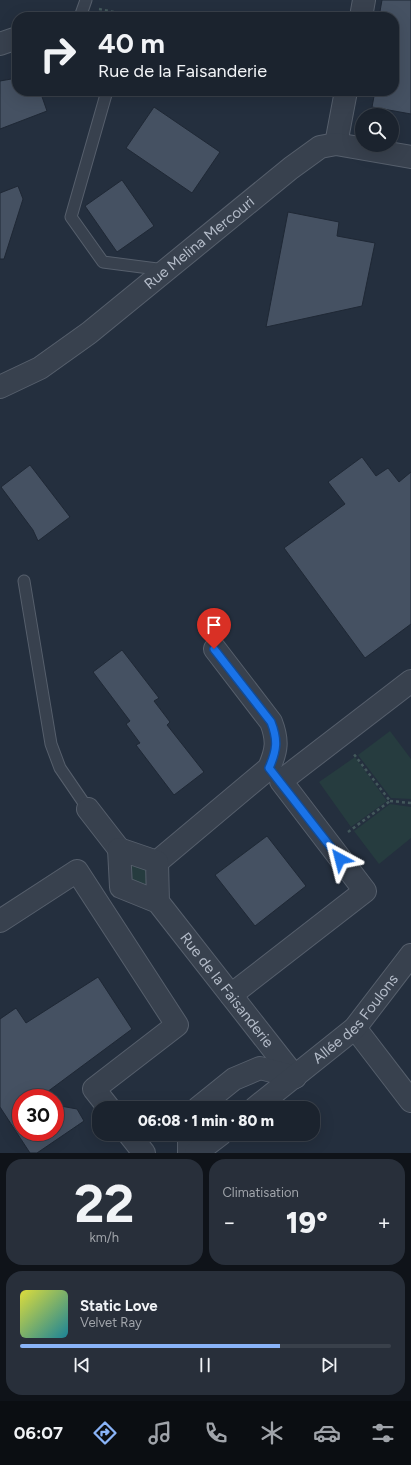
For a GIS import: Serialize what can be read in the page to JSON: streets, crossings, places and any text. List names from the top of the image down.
{
  "streets": {
    "street": ["Rue Melina Mercouri", "Rue de la Faisanderie", "Allée des Foulons"]
  },
  "crossings": [
    ["Rue de la Faisanderie", "Allée des Foulons"]
  ],
  "page": {
    "turn": ["40 m", "Rue de la Faisanderie"],
    "limit": "30",
    "trip": "06:08 · 1 min · 80 m",
    "tile": [
      ["22", "km/h"],
      "Climatisation"
    ],
    "heat": ["−", "19°", "+"],
    "song": ["Static Love", "Velvet Ray"],
    "tabs": "06:07"
  }
}
